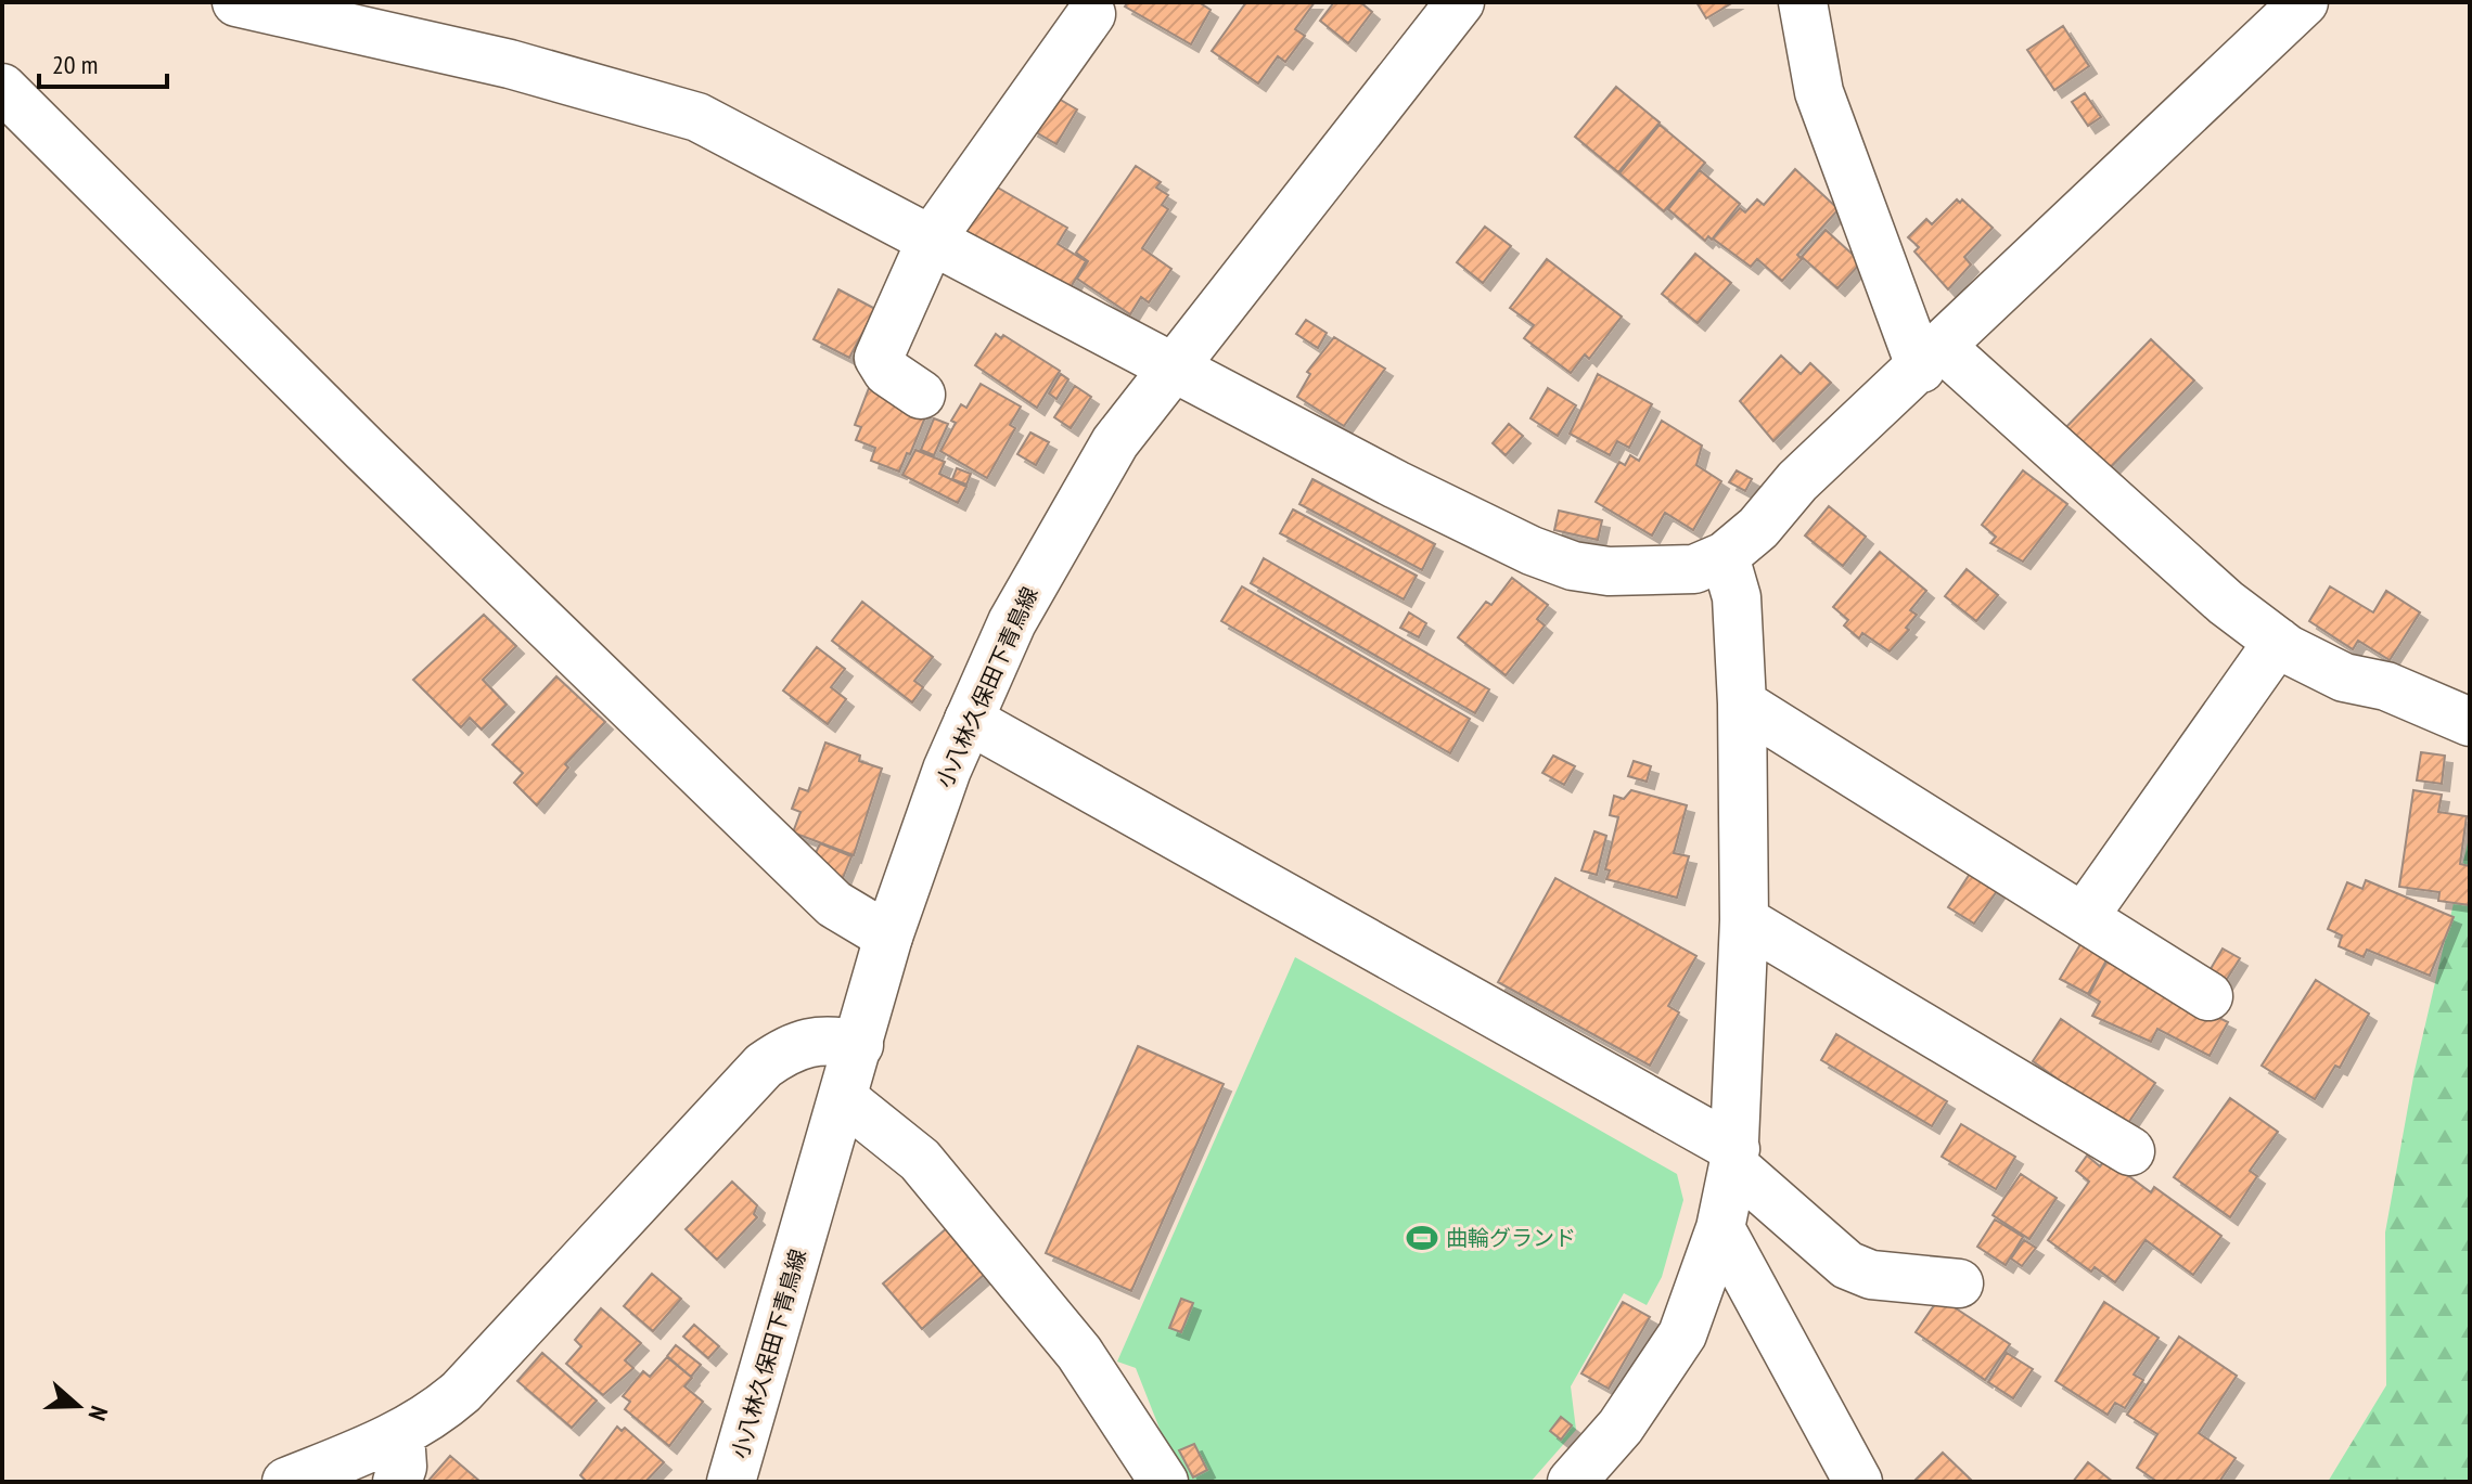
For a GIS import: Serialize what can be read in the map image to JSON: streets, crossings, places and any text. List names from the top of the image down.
{
  "streets": {
    "street": ["小八林久保田下青鳥線"]
  },
  "places": {
    "sports": ["曲輪グランド"]
  },
  "scale_bar": "20 m",
  "north": "right"
}
